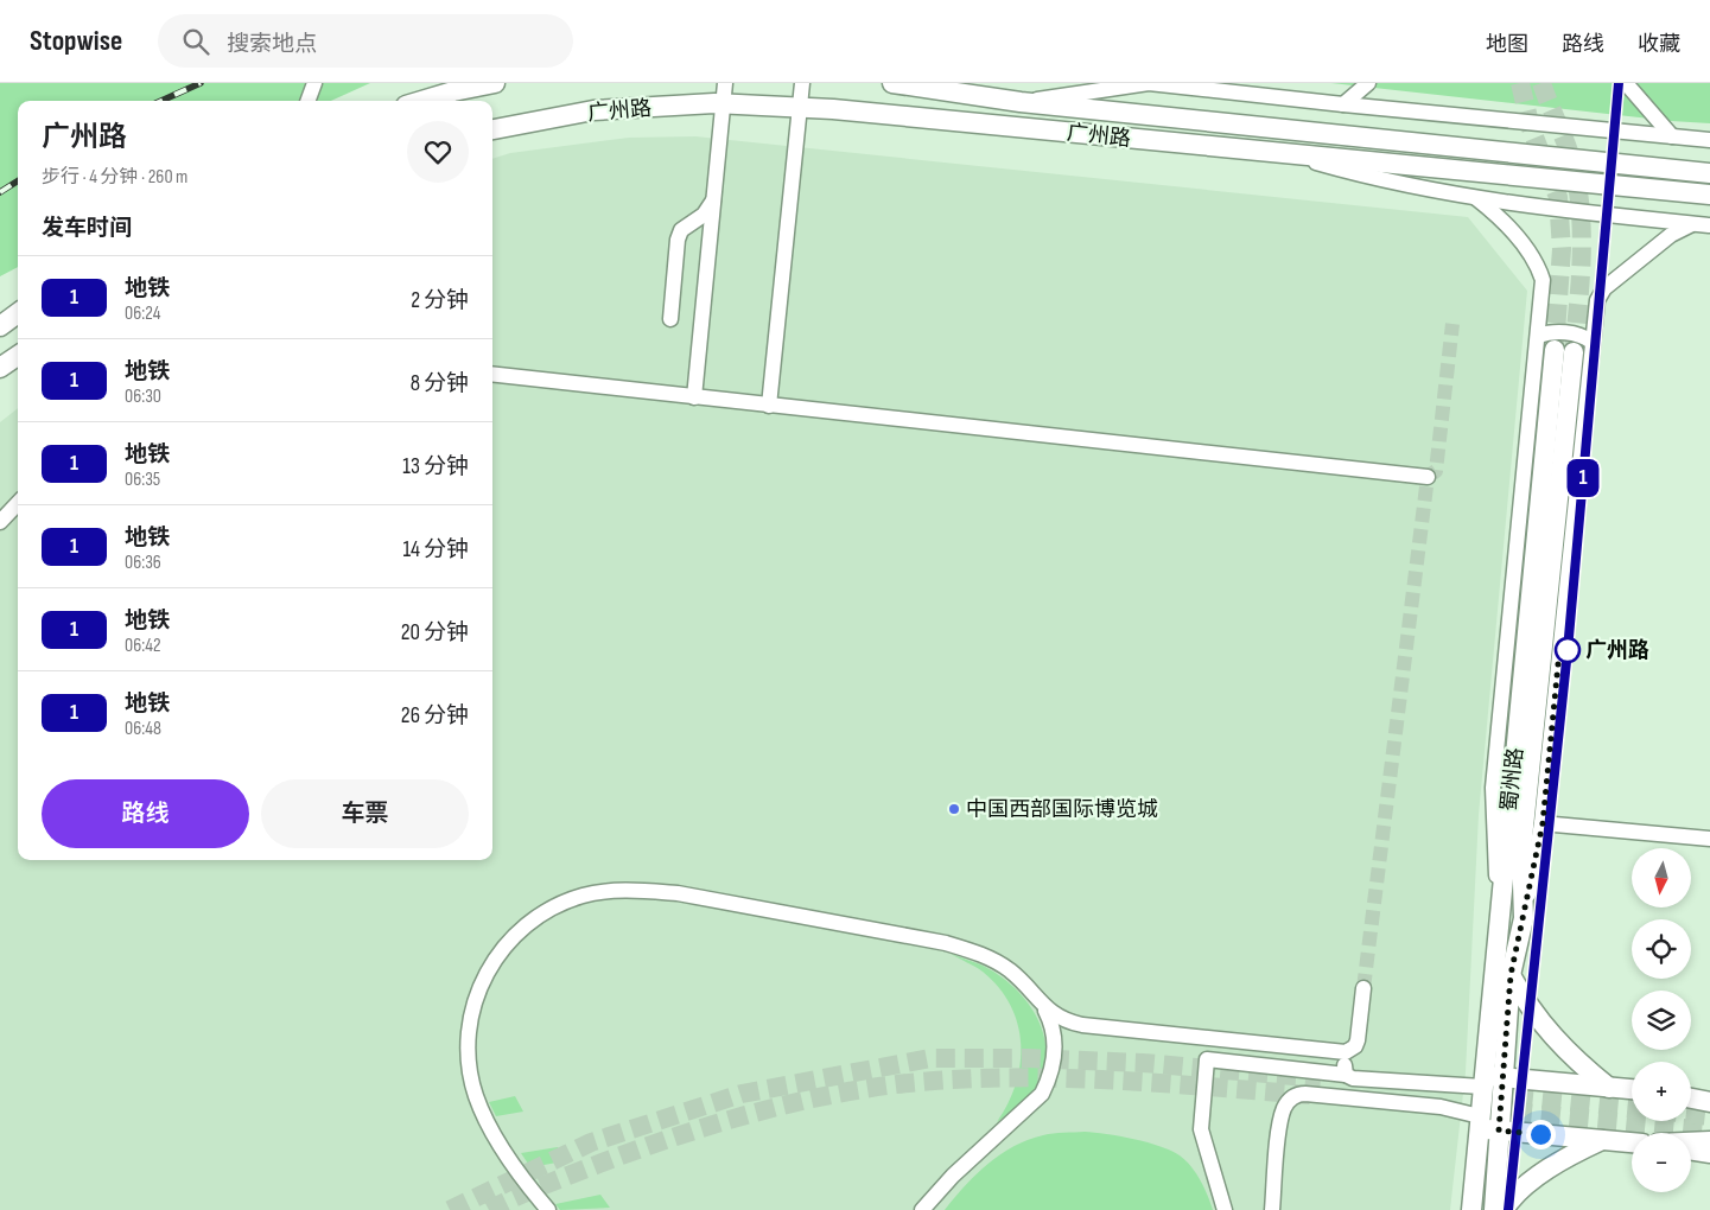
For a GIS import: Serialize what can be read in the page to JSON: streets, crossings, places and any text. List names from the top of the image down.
{
  "streets": {
    "main road": ["广州路", "蜀州路"]
  },
  "places": ["广州路", "中国西部国际博览城"],
  "lines": ["metro line 1"],
  "north": "bottom",
  "page": {
    "header": "Stopwise",
    "search": "搜索地点",
    "nav": ["地图", "路线", "收藏"],
    "on_map": "1",
    "heading": [
      ["广州路", "步行 · 4 分钟 · 260 m"],
      "发车时间"
    ],
    "list": [
      {
        "mark": "1",
        "name": "地铁",
        "note": "06:24",
        "value": "2 分钟"
      },
      {
        "mark": "1",
        "name": "地铁",
        "note": "06:30",
        "value": "8 分钟"
      },
      {
        "mark": "1",
        "name": "地铁",
        "note": "06:35",
        "value": "13 分钟"
      },
      {
        "mark": "1",
        "name": "地铁",
        "note": "06:36",
        "value": "14 分钟"
      },
      {
        "mark": "1",
        "name": "地铁",
        "note": "06:42",
        "value": "20 分钟"
      },
      {
        "mark": "1",
        "name": "地铁",
        "note": "06:48",
        "value": "26 分钟"
      }
    ],
    "buttons": ["路线", "车票"],
    "map_buttons": ["+", "−"]
  }
}
